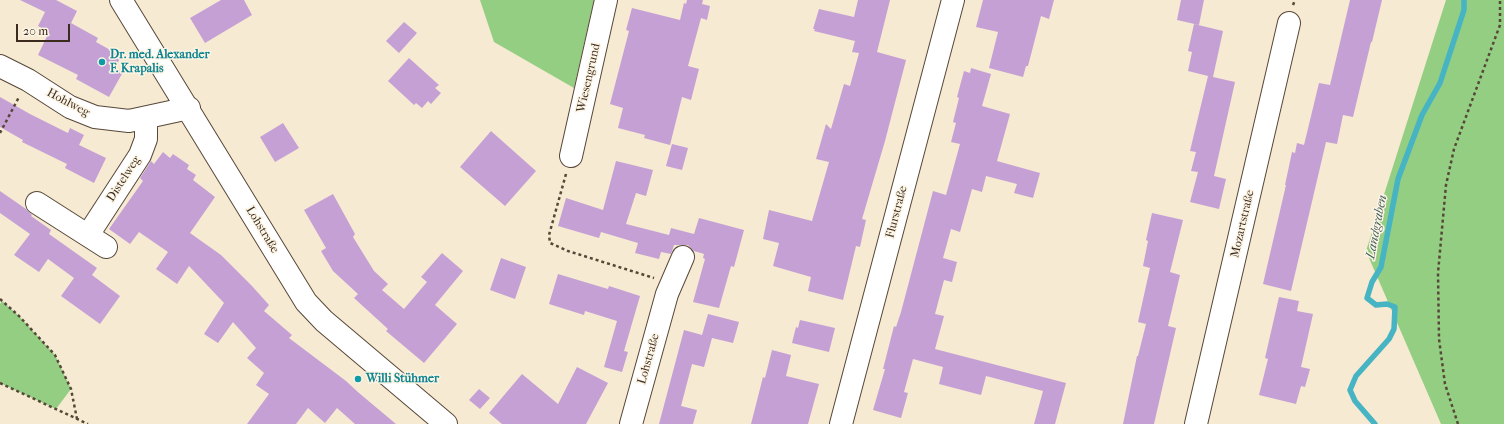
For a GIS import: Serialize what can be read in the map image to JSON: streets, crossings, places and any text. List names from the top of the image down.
{
  "streets": {
    "street": [
      "Wiesengrund",
      "Hohlweg",
      "Distelweg",
      "Flurstraße",
      "Mozartstraße",
      "Lohstraße"
    ]
  },
  "crossings": [
    ["Hohlweg", "Distelweg"],
    ["Hohlweg", "Lohstraße"]
  ],
  "water": ["Landgraben"],
  "places": ["Dr. med. Alexander F. Krapalis", "Willi Stühmer"],
  "scale_bar": "20 m"
}
